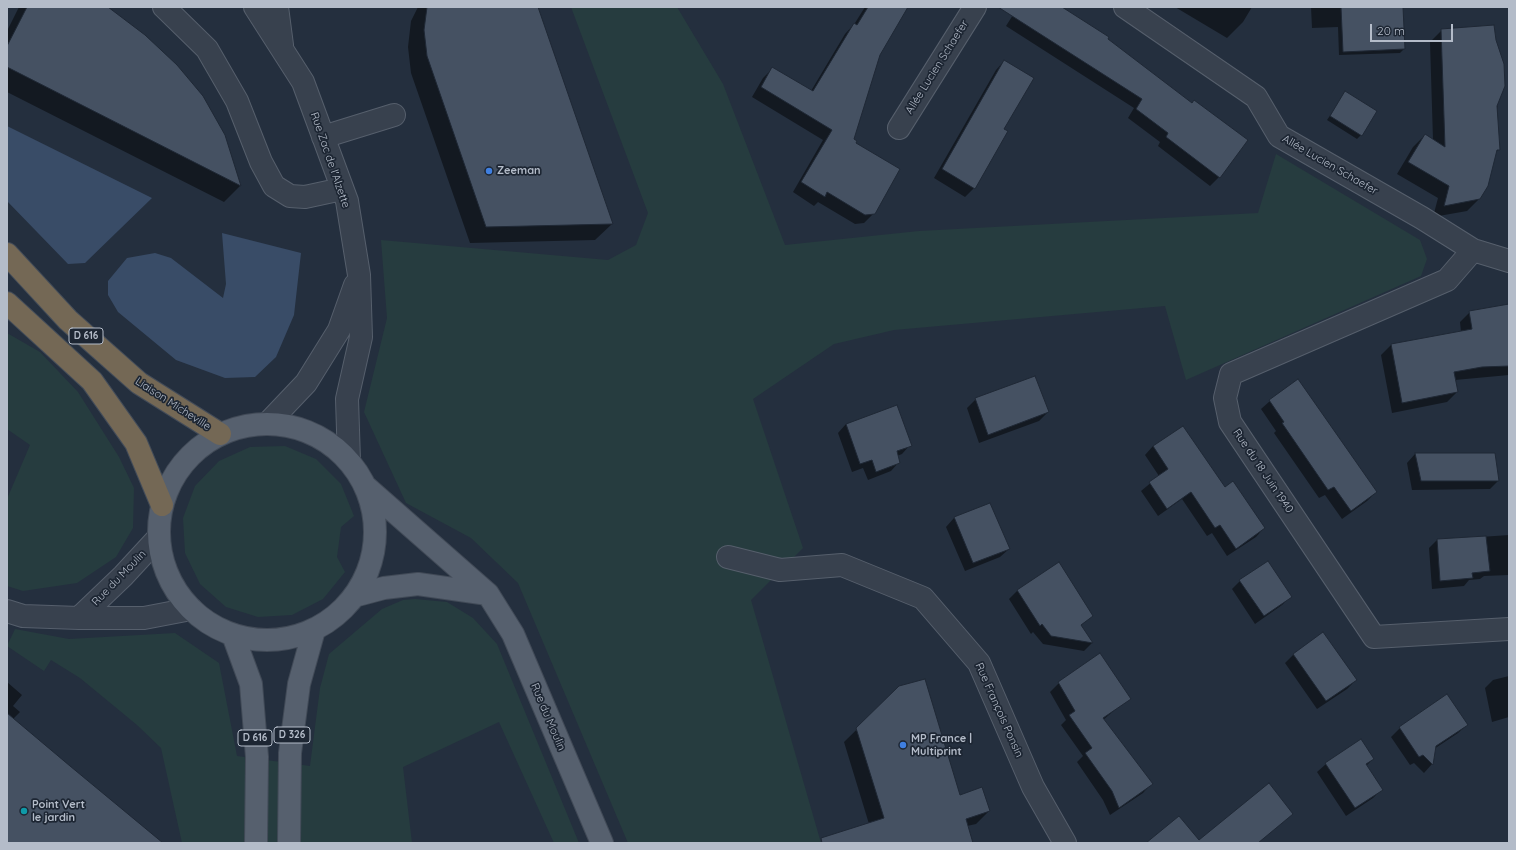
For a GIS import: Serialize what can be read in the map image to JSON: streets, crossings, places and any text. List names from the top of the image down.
{
  "streets": {
    "highway": ["D 616", "Liaison Micheville"],
    "main road": ["Rue du Moulin", "D 326"],
    "street": [
      "Allée Lucien Schaefer",
      "Rue Zac de l'Alzette",
      "Rue du 18 Juin 1940",
      "Rue François Ponsin"
    ]
  },
  "crossings": [
    ["Allée Lucien Schaefer", "Rue du 18 Juin 1940"]
  ],
  "places": ["Zeeman", "MP France | Multiprint", "Point Vert le jardin"],
  "scale_bar": "20 m"
}
